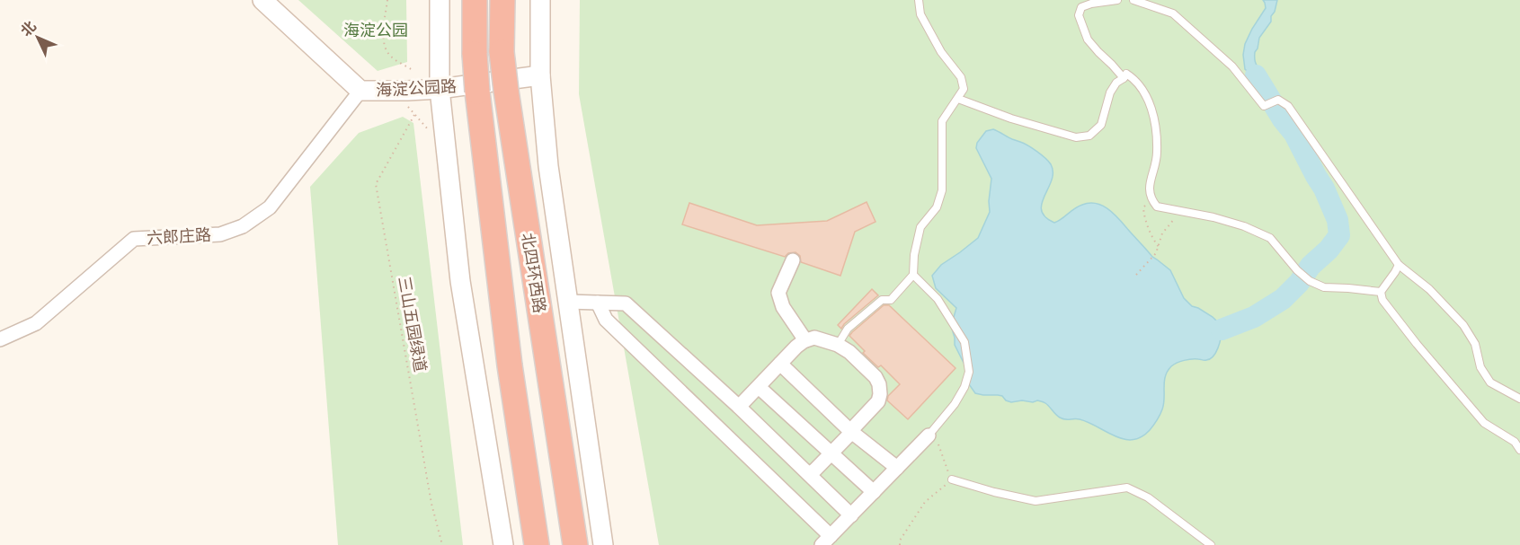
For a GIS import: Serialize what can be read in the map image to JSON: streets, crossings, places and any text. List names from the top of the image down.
{
  "streets": {
    "highway": ["北四环西路"],
    "street": ["海淀公园路", "六郎庄路"],
    "path": ["三山五园绿道"]
  },
  "crossings": [
    ["海淀公园路", "六郎庄路"],
    ["海淀公园路", "北四环西路"]
  ],
  "parks": ["海淀公园"],
  "north": "top left"
}
